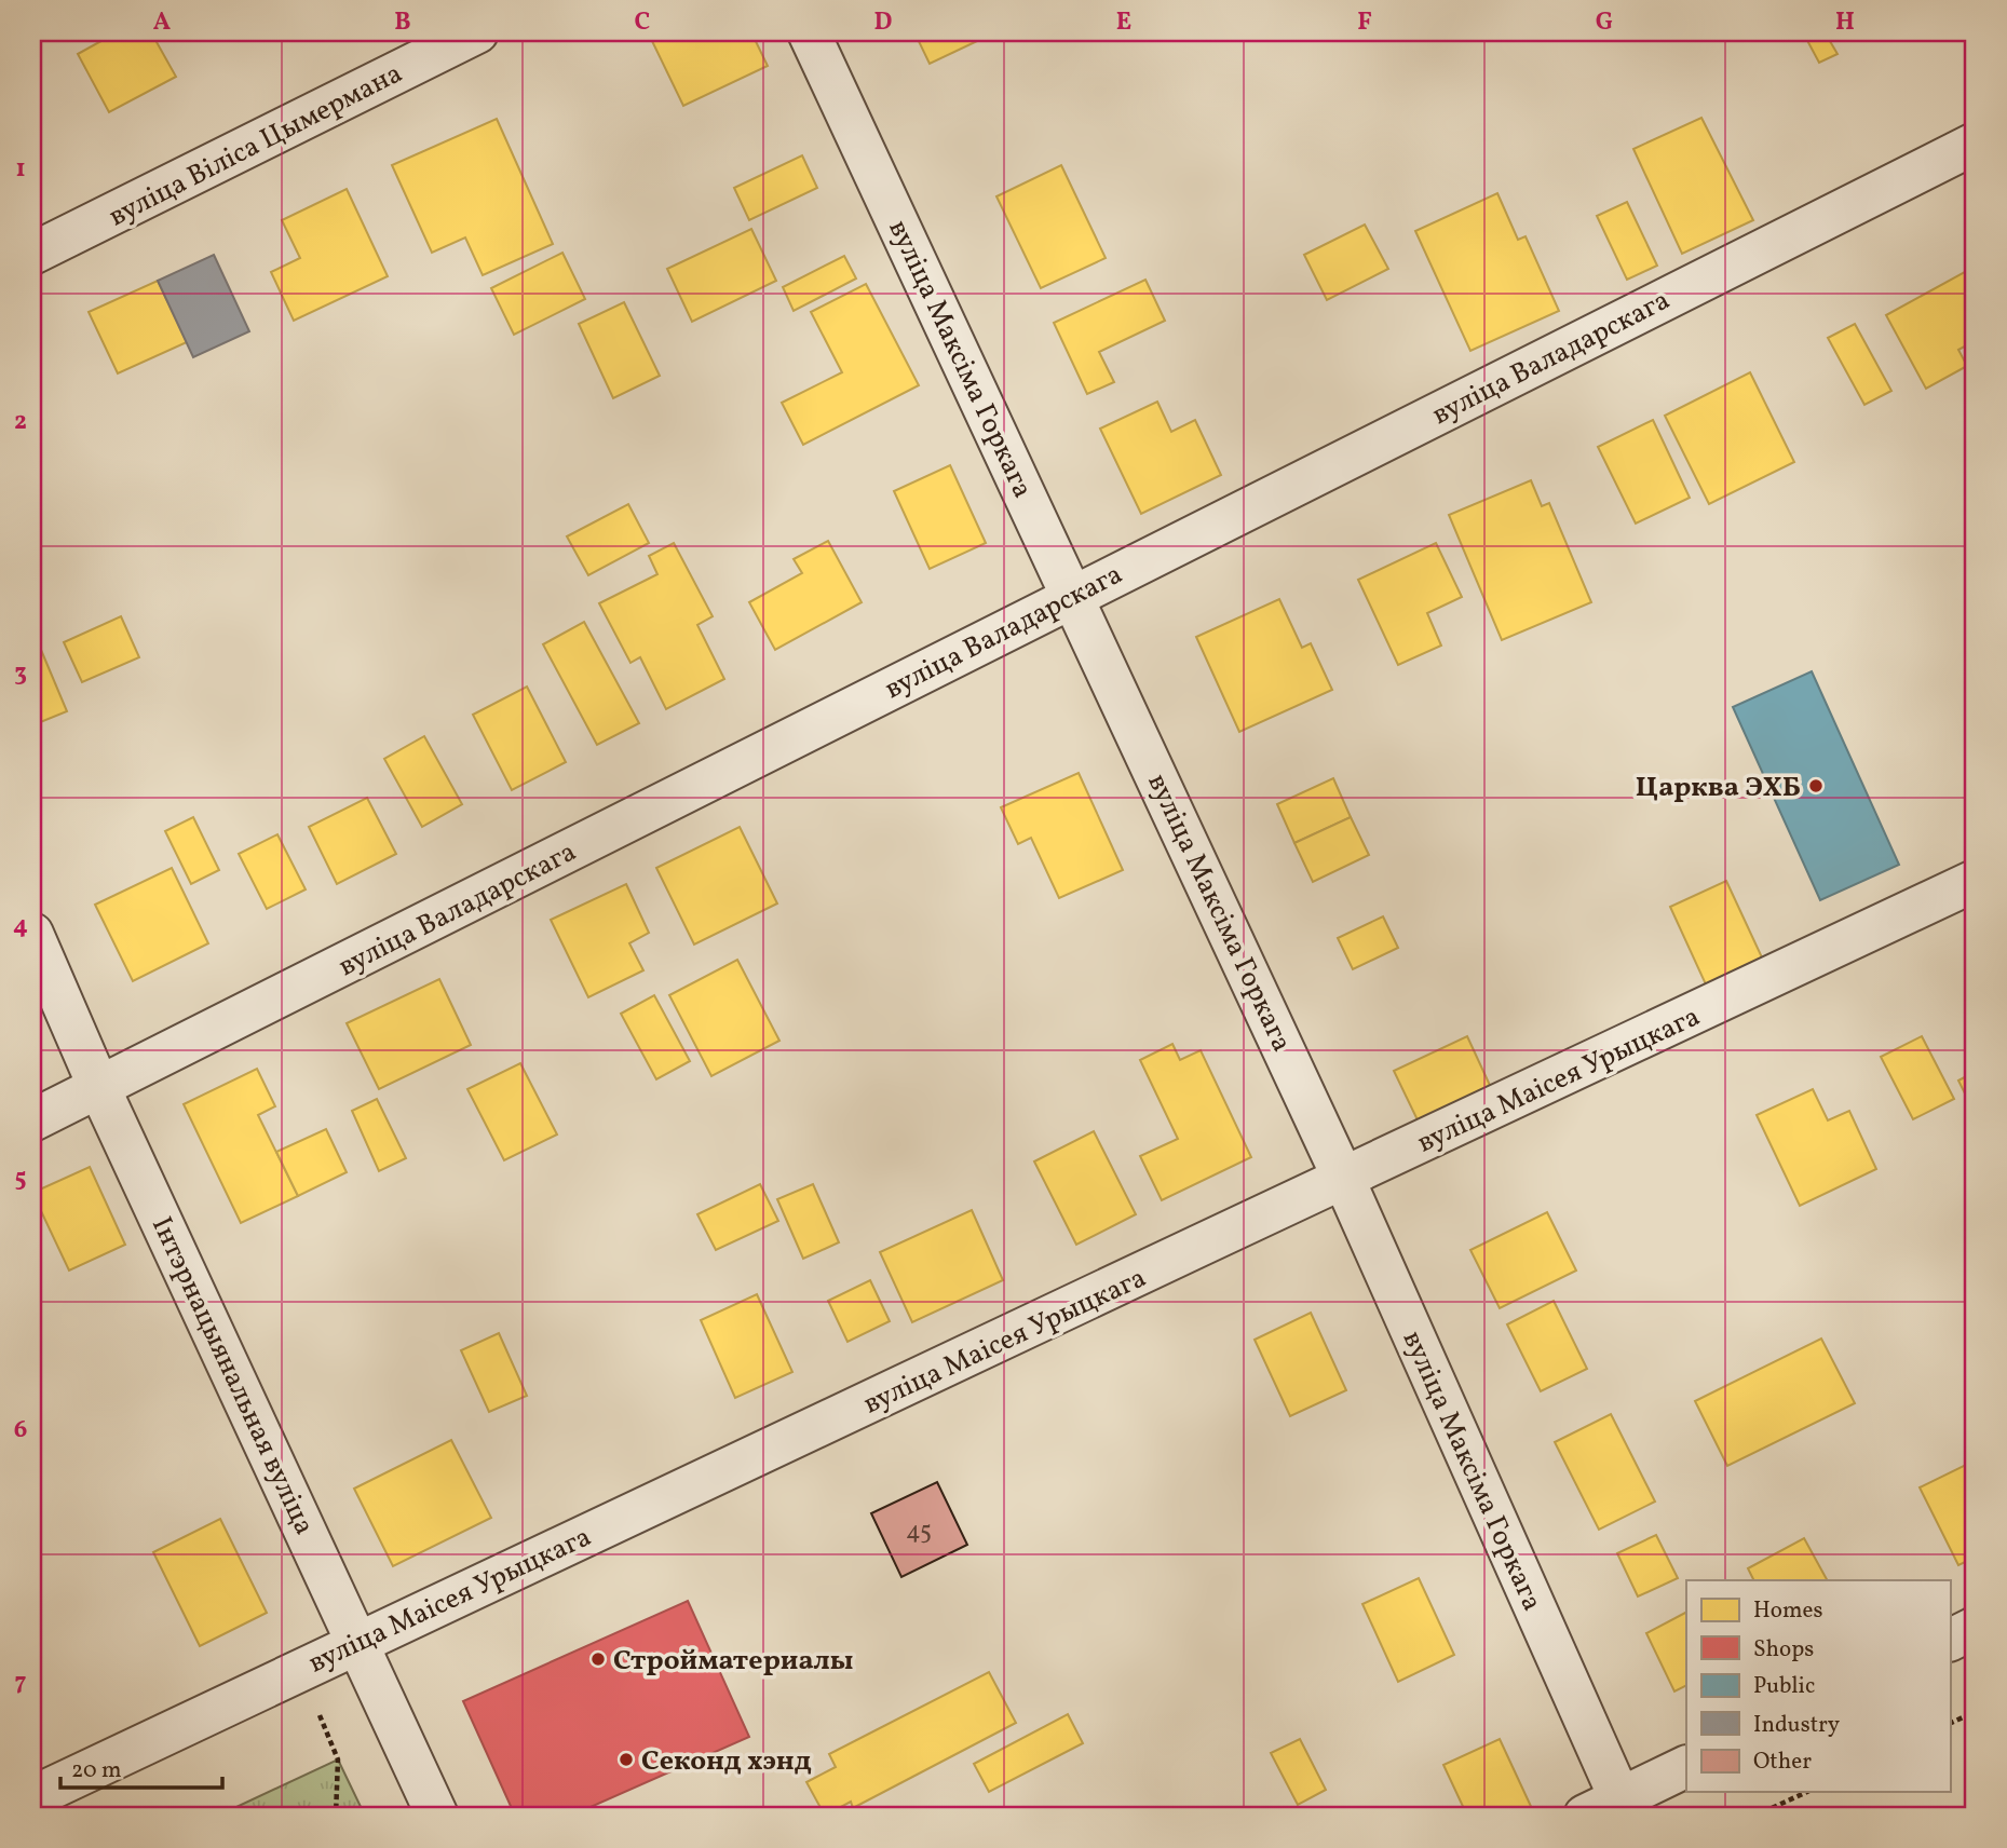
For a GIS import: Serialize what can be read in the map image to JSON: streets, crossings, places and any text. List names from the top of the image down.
{
  "streets": {
    "street": [
      "вуліца Віліса Цымермана",
      "вуліца Валадарскага",
      "вуліца Максіма Горкага",
      "вуліца Маісея Урыцкага",
      "Інтэрнацыянальная вуліца"
    ]
  },
  "crossings": [
    ["вуліца Валадарскага", "вуліца Максіма Горкага"],
    ["вуліца Валадарскага", "Інтэрнацыянальная вуліца"],
    ["вуліца Максіма Горкага", "вуліца Маісея Урыцкага"],
    ["вуліца Маісея Урыцкага", "Інтэрнацыянальная вуліца"]
  ],
  "places": ["Царква ЭХБ", "Стройматериалы", "Секонд хэнд"],
  "house_numbers": ["45"],
  "legend": [
    "Homes",
    "Shops",
    "Public",
    "Industry",
    "Other"
  ],
  "scale_bar": "20 m",
  "grid": {
    "columns": [
      "A",
      "B",
      "C",
      "D",
      "E",
      "F",
      "G",
      "H"
    ],
    "rows": [
      "1",
      "2",
      "3",
      "4",
      "5",
      "6",
      "7"
    ]
  }
}
